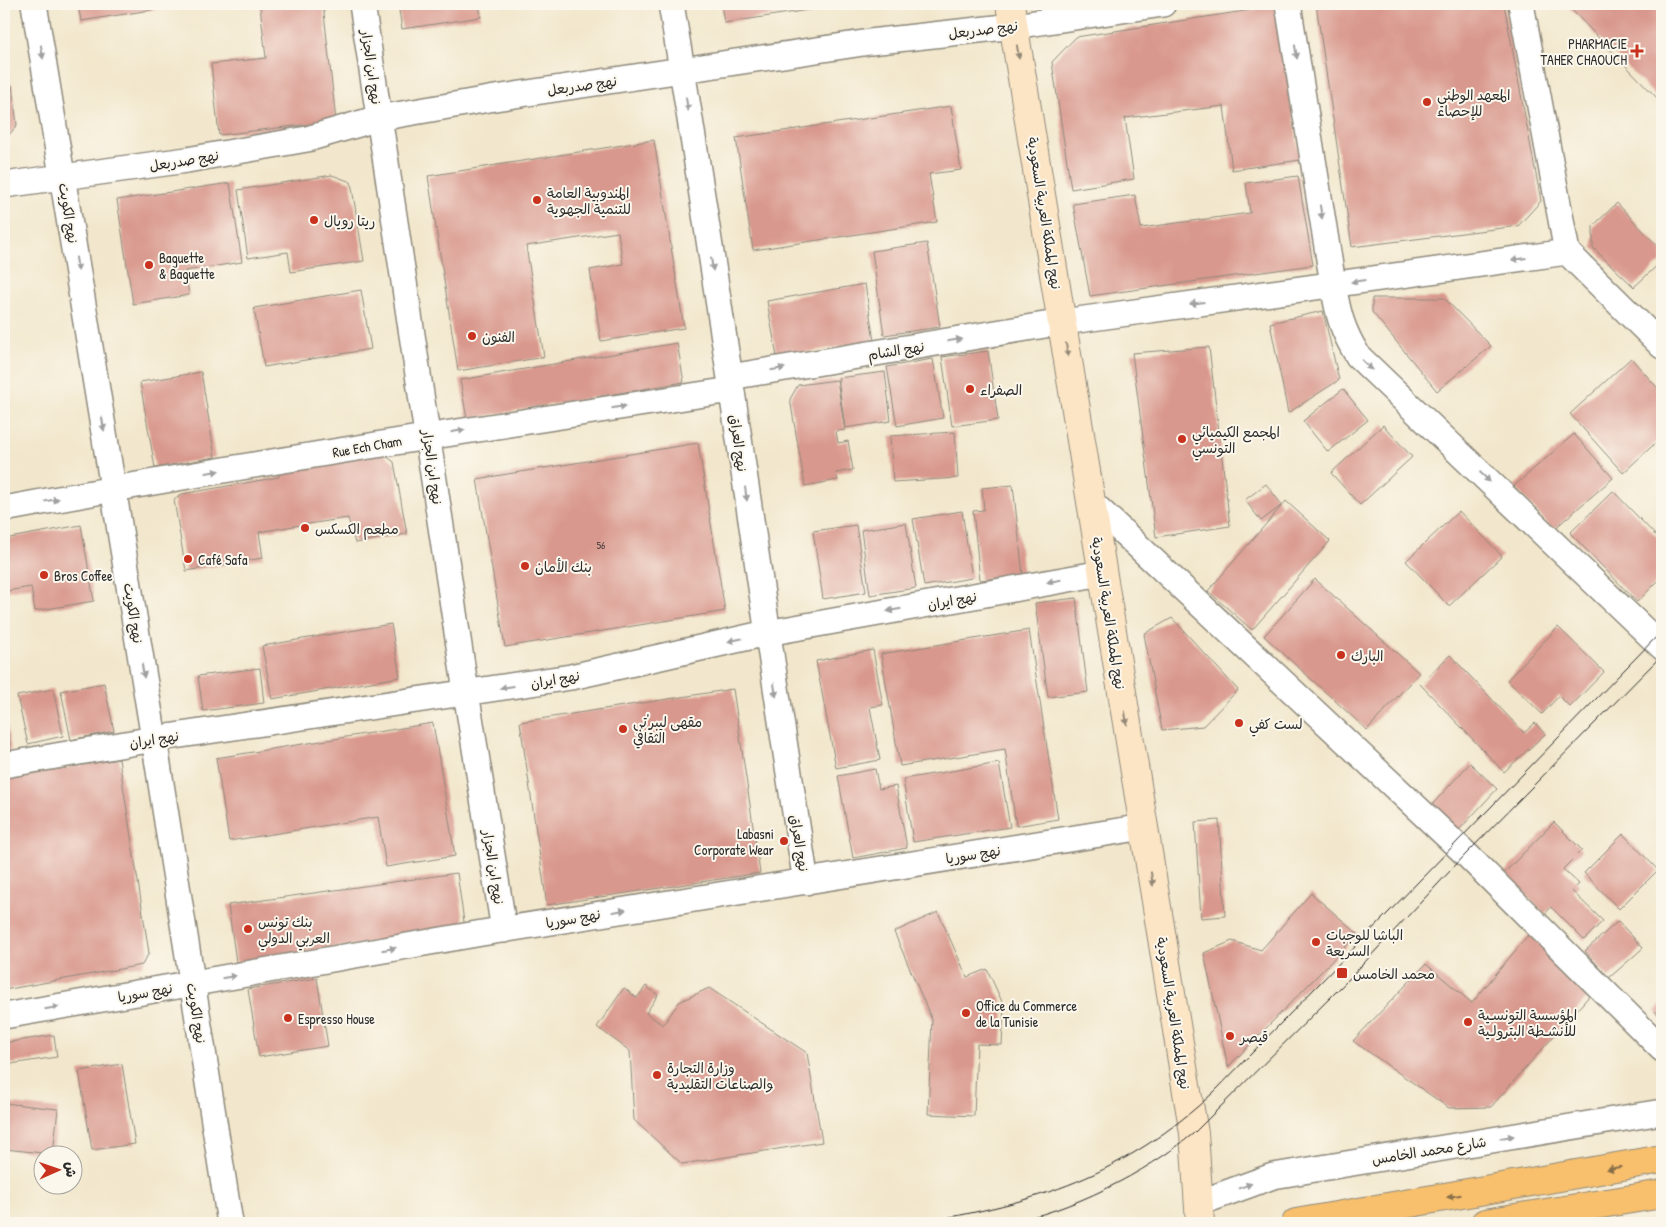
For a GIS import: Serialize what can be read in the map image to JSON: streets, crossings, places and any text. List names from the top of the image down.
{
  "streets": {
    "main road": ["نهج المملكة العربية السعودية"],
    "street": [
      "نهج صدربعل",
      "نهج ابن الجزار",
      "نهج الكويت",
      "نهج الشام",
      "نهج العراق",
      "Rue Ech Cham",
      "نهج ايران",
      "نهج سوريا",
      "شارع محمد الخامس"
    ]
  },
  "crossings": [
    ["نهج صدربعل", "نهج ابن الجزار"],
    ["نهج صدربعل", "نهج الكويت"],
    ["نهج صدربعل", "نهج المملكة العربية السعودية"],
    ["نهج صدربعل", "نهج العراق"],
    ["نهج ابن الجزار", "Rue Ech Cham"],
    ["نهج ابن الجزار", "نهج ايران"],
    ["نهج ابن الجزار", "نهج سوريا"],
    ["نهج الكويت", "Rue Ech Cham"],
    ["نهج الكويت", "نهج ايران"],
    ["نهج الكويت", "نهج سوريا"],
    ["نهج المملكة العربية السعودية", "نهج الشام"],
    ["نهج المملكة العربية السعودية", "نهج ايران"],
    ["نهج المملكة العربية السعودية", "نهج سوريا"],
    ["نهج المملكة العربية السعودية", "شارع محمد الخامس"],
    ["نهج الشام", "نهج العراق"],
    ["نهج الشام", "Rue Ech Cham"],
    ["نهج العراق", "Rue Ech Cham"],
    ["نهج العراق", "نهج ايران"],
    ["نهج العراق", "نهج سوريا"]
  ],
  "one_way": [
    "نهج الكويت",
    "نهج المملكة العربية السعودية",
    "نهج العراق",
    "Rue Ech Cham",
    "نهج ايران",
    "نهج سوريا",
    "شارع محمد الخامس"
  ],
  "places": {
    "health": ["PHARMACIE TAHER CHAOUCH"],
    "other": [
      "المعهد الوطني للإحصاء",
      "المندوبية العامة للتنمية الجهوية",
      "ريتا رويال",
      "Baguette & Baguette",
      "الفنون",
      "الصفراء",
      "المجمع الكيميائي التونسي",
      "مطعم الكسكس",
      "Café Safa",
      "بنك الأمان",
      "Bros Coffee",
      "البارك",
      "لست كفي",
      "مقهى ليبر'تي الثقافي",
      "Labasni Corporate Wear",
      "بنك تونس العربي الدولي",
      "الباشا للوجبات السريعة",
      "Office du Commerce de la Tunisie",
      "Espresso House",
      "المؤسسة التونسـية للأنشـطة البترولـية",
      "قيصر",
      "وزارة التجارة والصناعات التقليدية"
    ],
    "transit": ["محمد الخامس"]
  },
  "house_numbers": ["56"],
  "north": "right"
}
